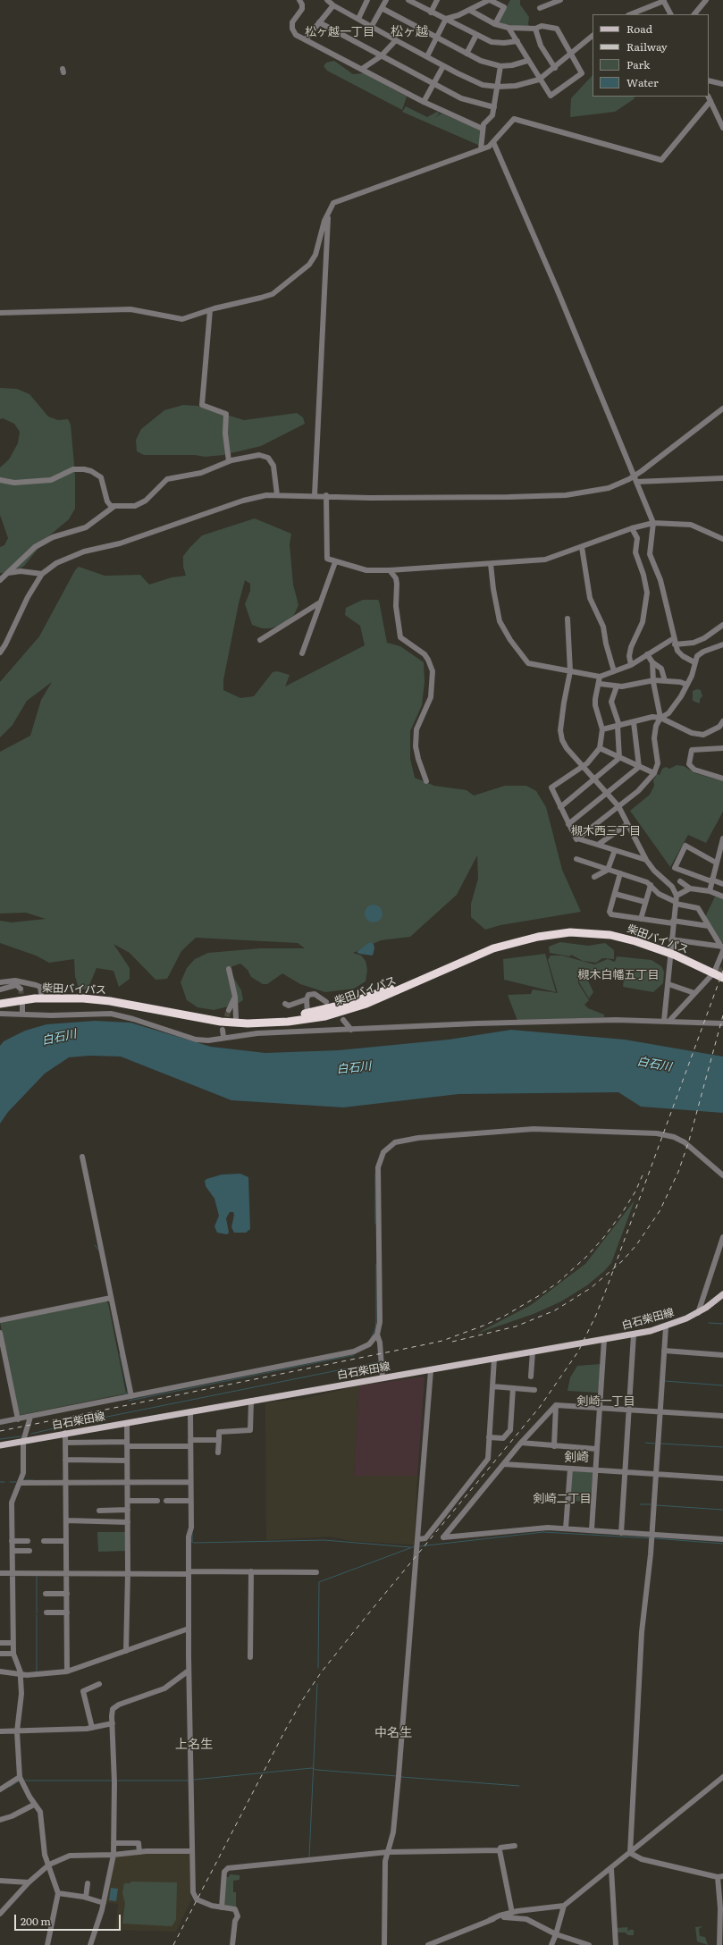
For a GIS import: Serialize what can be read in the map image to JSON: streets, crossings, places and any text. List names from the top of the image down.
{
  "streets": {
    "highway": ["柴田バイパス"],
    "main road": ["白石柴田線"]
  },
  "districts": [
    "松ヶ越一丁目",
    "松ヶ越",
    "槻木西三丁目",
    "槻木白幡五丁目",
    "剣崎一丁目",
    "剣崎",
    "剣崎二丁目",
    "中名生",
    "上名生"
  ],
  "water": ["白石川"],
  "legend": [
    "Road",
    "Railway",
    "Park",
    "Water"
  ],
  "scale_bar": "200 m"
}
